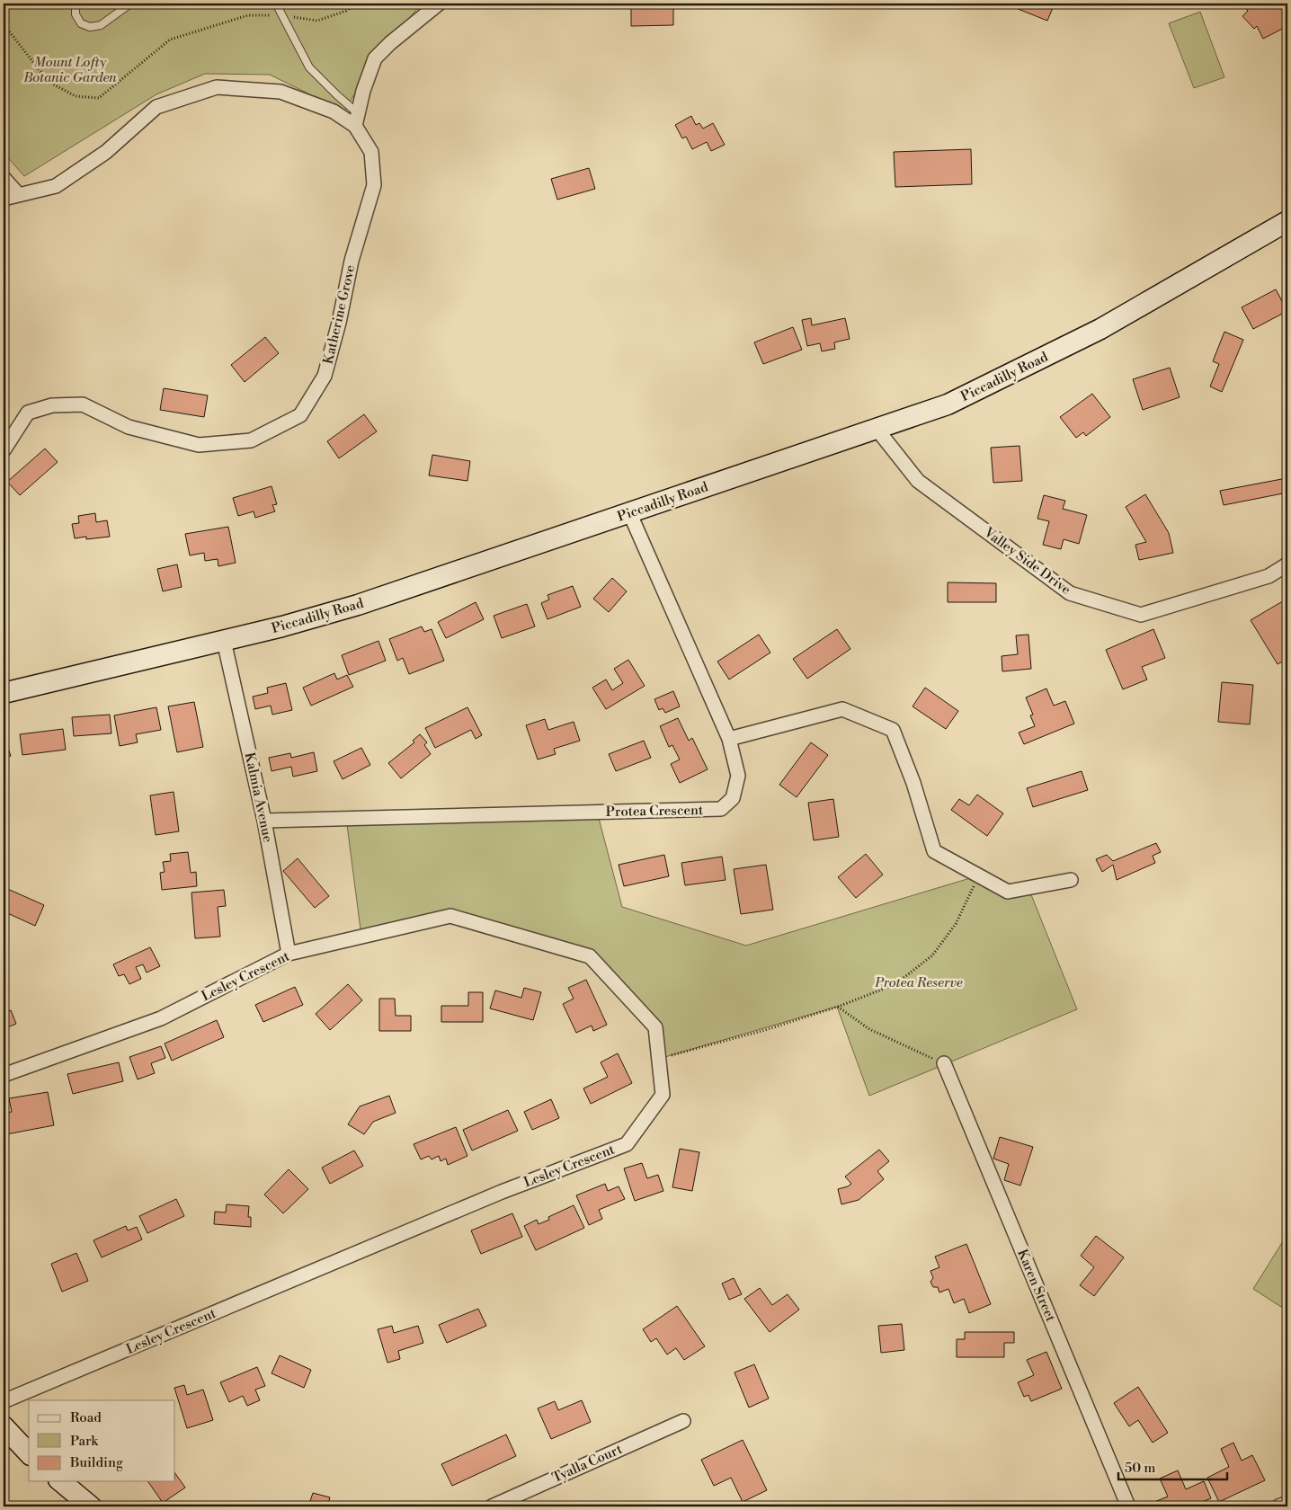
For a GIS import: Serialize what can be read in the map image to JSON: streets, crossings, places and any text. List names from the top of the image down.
{
  "streets": {
    "main road": ["Piccadilly Road"],
    "street": [
      "Katherine Grove",
      "Valley Side Drive",
      "Kalmia Avenue",
      "Protea Crescent",
      "Lesley Crescent",
      "Karen Street",
      "Tyalla Court"
    ]
  },
  "crossings": [
    ["Piccadilly Road", "Valley Side Drive"],
    ["Piccadilly Road", "Kalmia Avenue"],
    ["Piccadilly Road", "Protea Crescent"],
    ["Kalmia Avenue", "Protea Crescent"],
    ["Kalmia Avenue", "Lesley Crescent"]
  ],
  "parks": ["Mount Lofty Botanic Garden", "Protea Reserve"],
  "legend": ["Road", "Park", "Building"],
  "scale_bar": "50 m"
}
